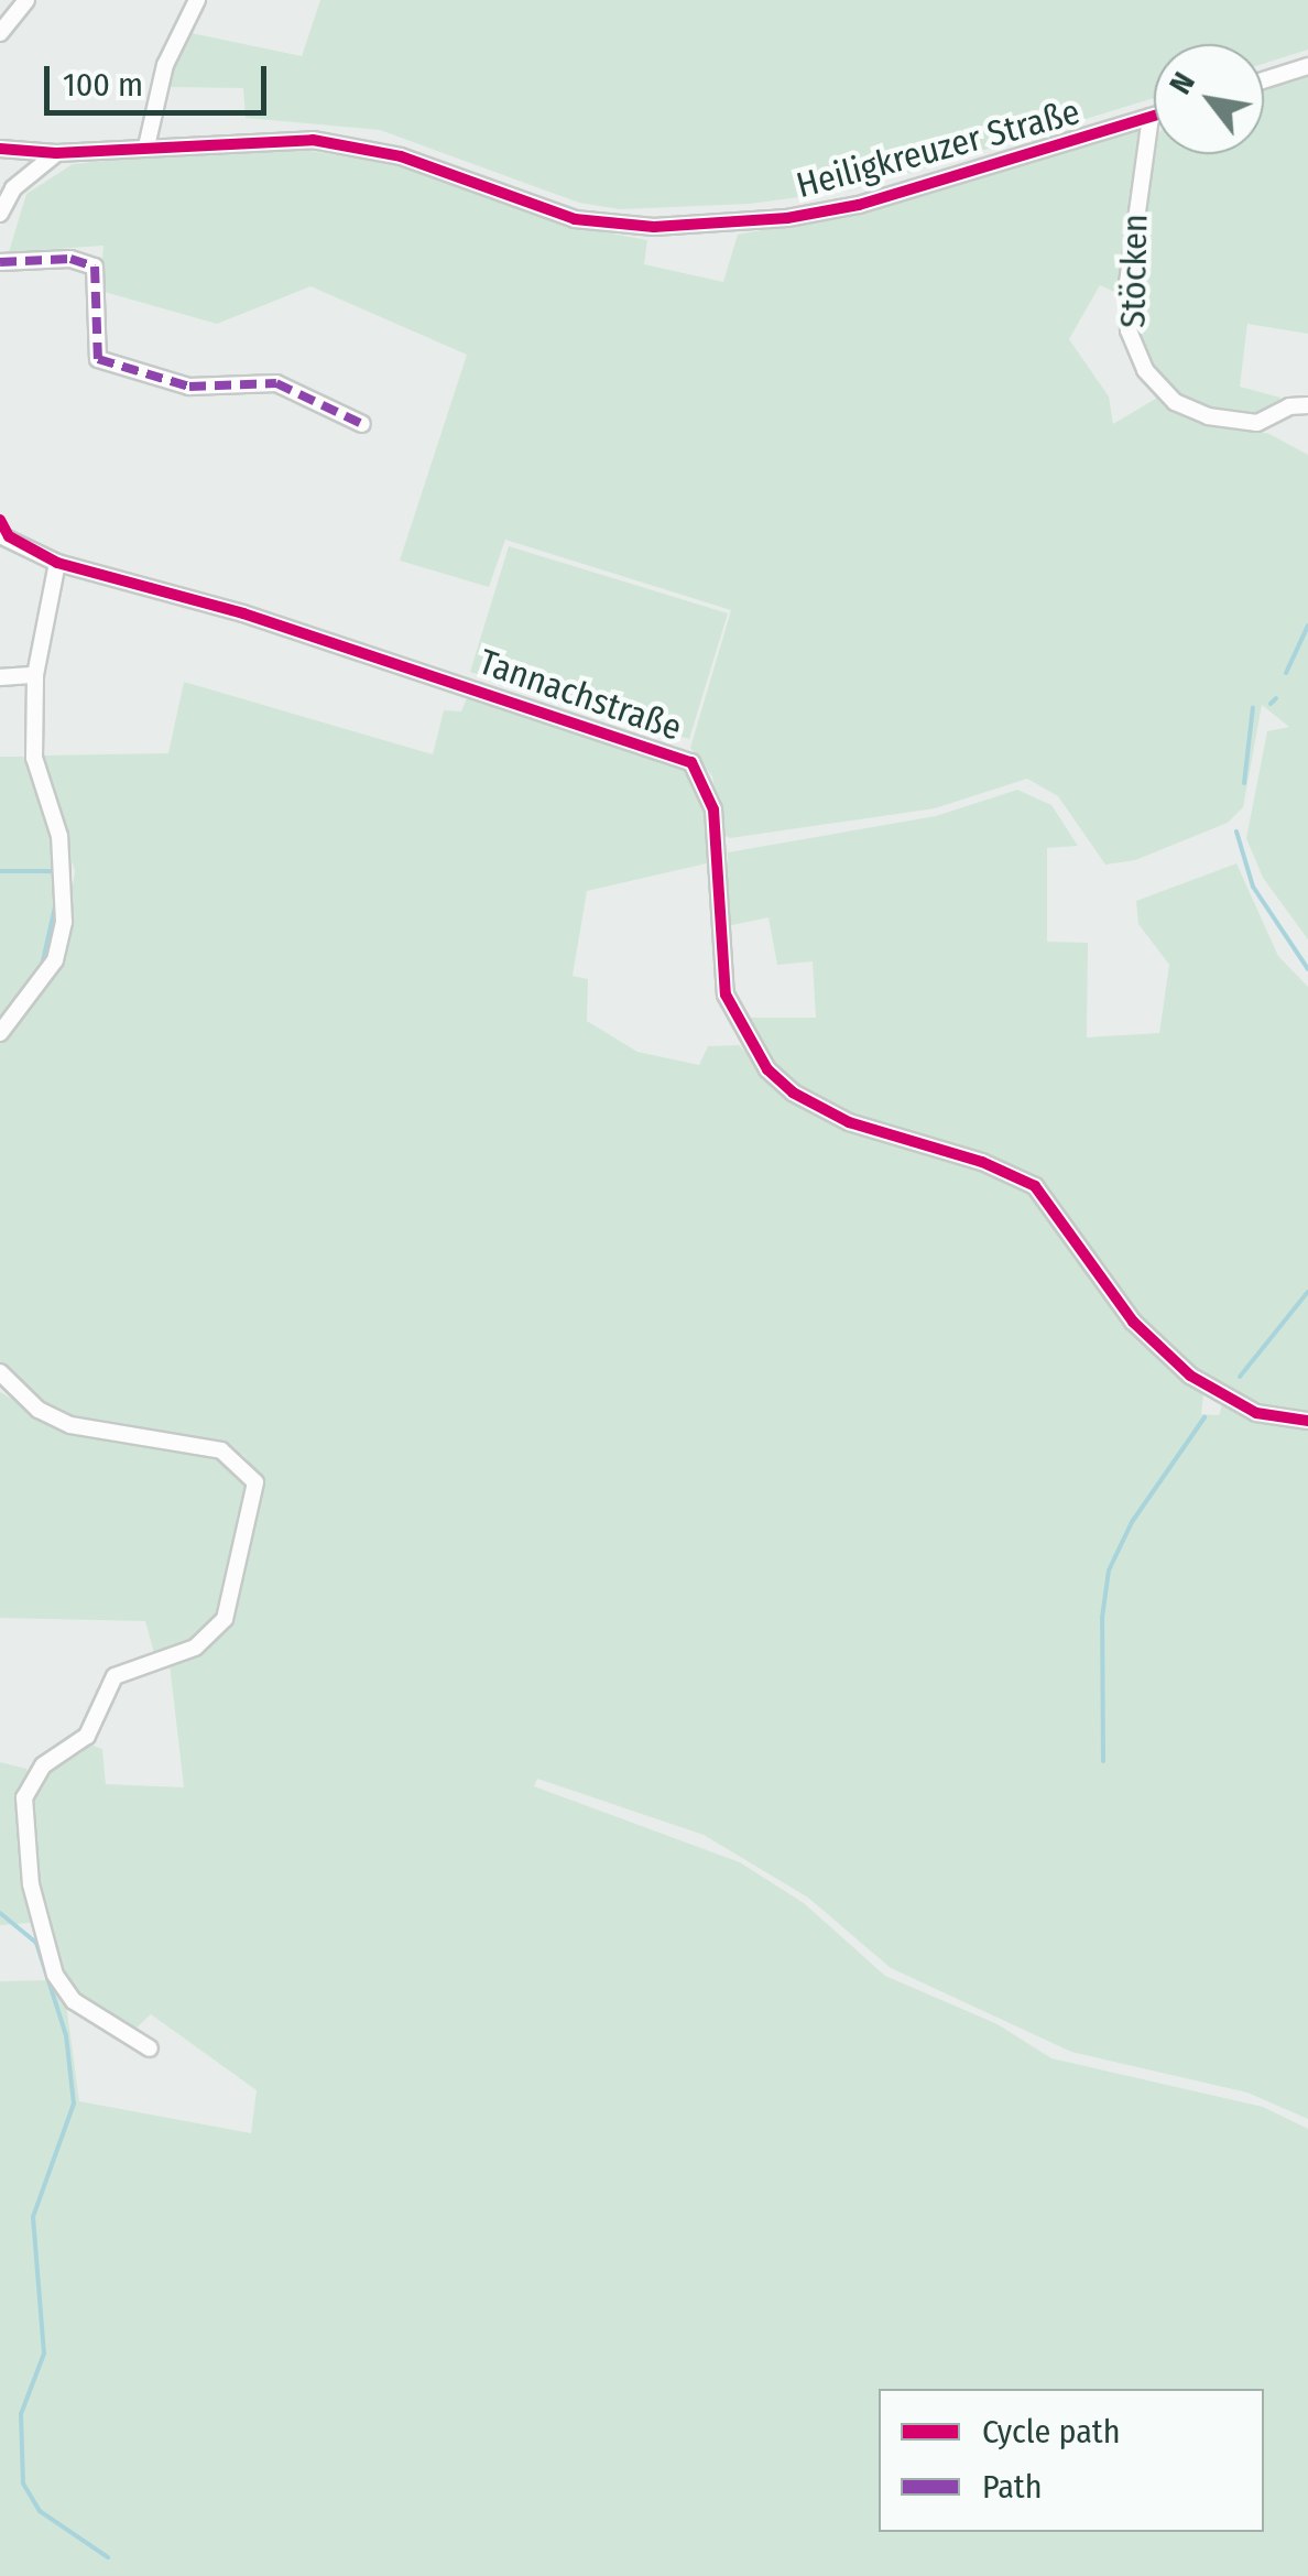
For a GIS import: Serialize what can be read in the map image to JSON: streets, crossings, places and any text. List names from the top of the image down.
{
  "streets": {
    "street": ["Heiligkreuzer Straße", "Stöcken", "Tannachstraße"]
  },
  "crossings": [
    ["Heiligkreuzer Straße", "Stöcken"]
  ],
  "legend": ["Cycle path", "Path"],
  "scale_bar": "100 m",
  "north": "top left"
}
